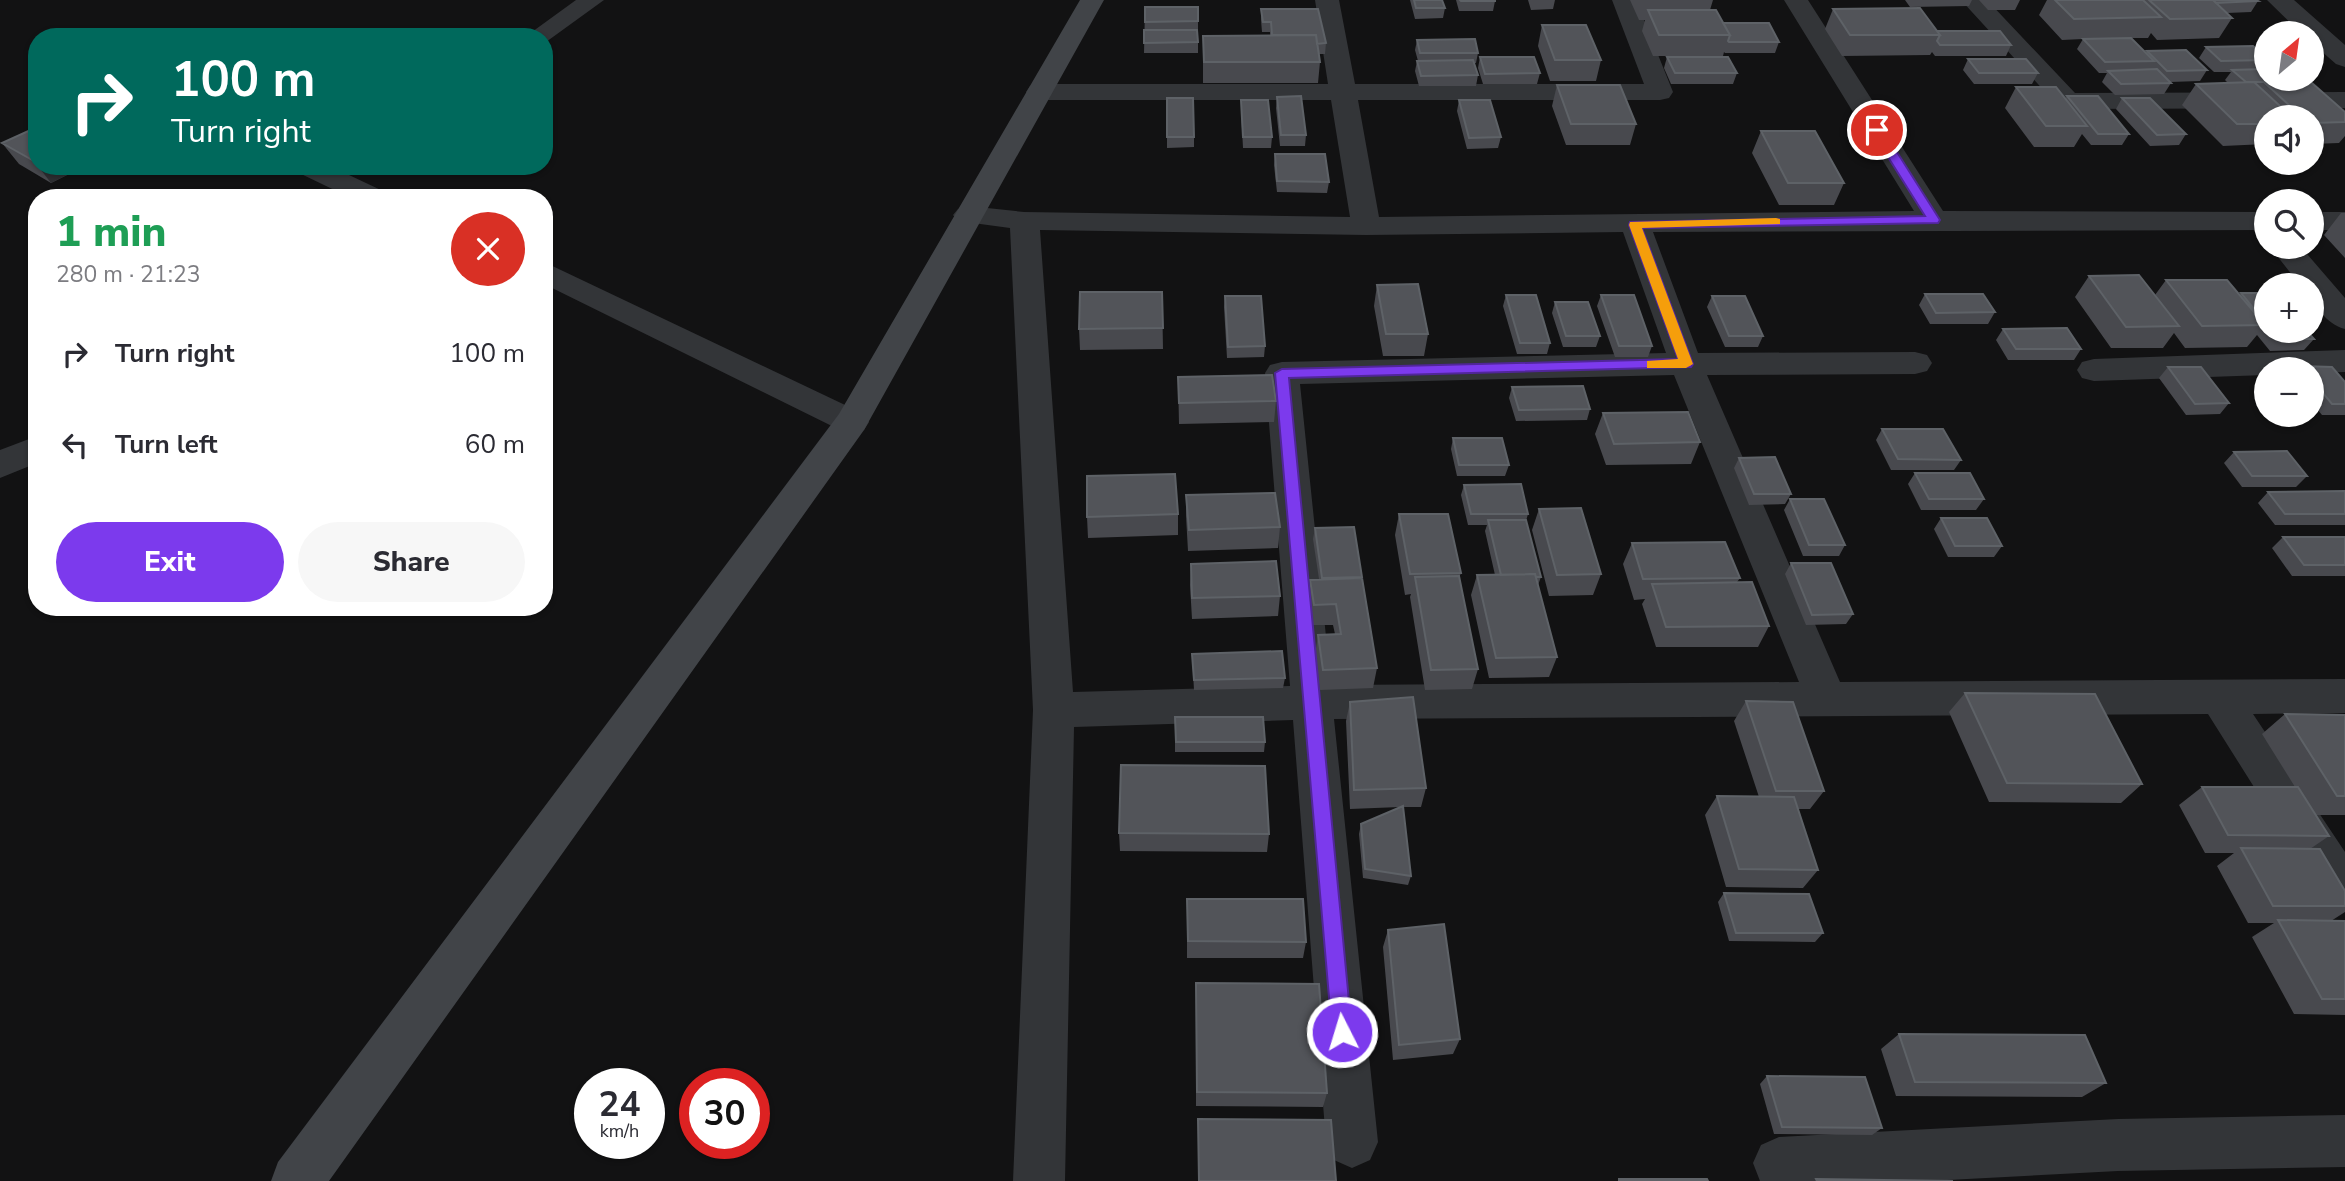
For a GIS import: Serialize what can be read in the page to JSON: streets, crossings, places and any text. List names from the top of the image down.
{
  "north": "top right",
  "page": {
    "map_buttons": ["+", "−"],
    "turn": ["100 m", "Turn right"],
    "heading": ["1 min", "280 m · 21:23"],
    "list": [
      {
        "name": "Turn right",
        "value": "100 m"
      },
      {
        "name": "Turn left",
        "value": "60 m"
      }
    ],
    "buttons": ["Exit", "Share"],
    "speed": "24 km/h",
    "limit": "30"
  }
}
